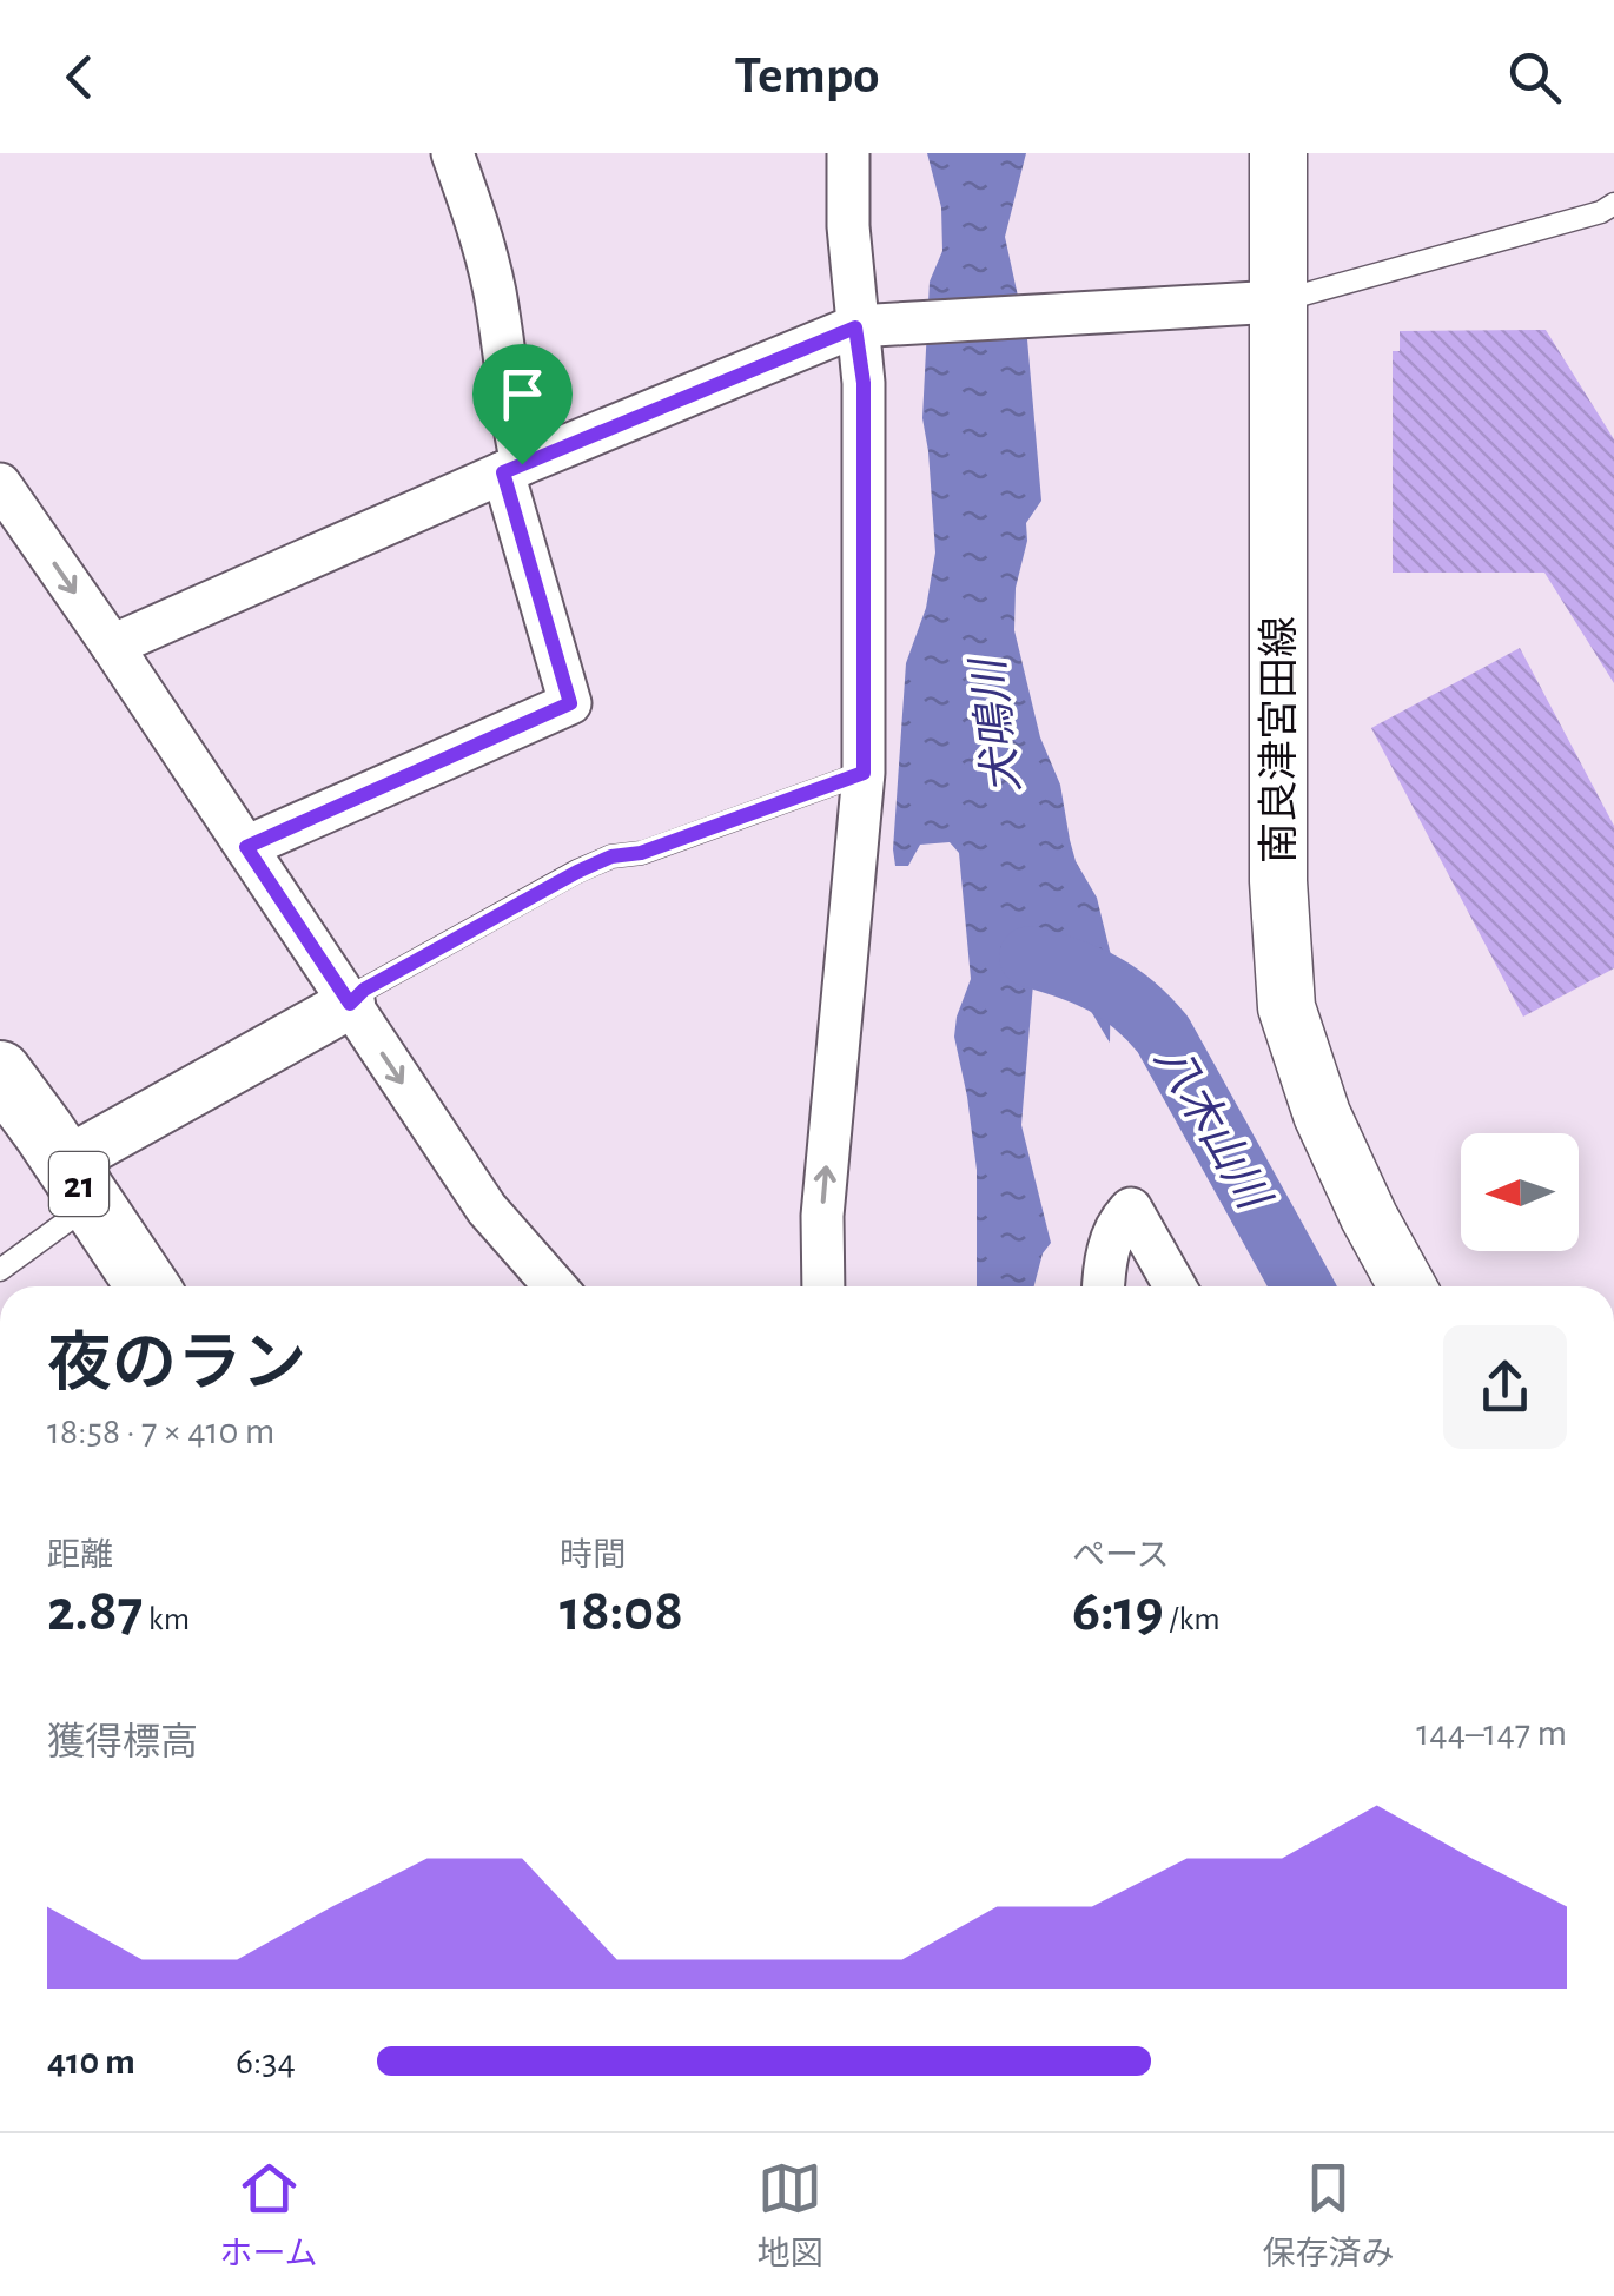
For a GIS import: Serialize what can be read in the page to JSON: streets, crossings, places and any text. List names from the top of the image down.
{
  "streets": {
    "main road": ["南良津宮田線", "21"]
  },
  "water": ["犬鳴川", "八木山川"],
  "north": "left",
  "page": {
    "header": "Tempo",
    "heading": ["夜のラン", "18:58 · 7 × 410 m"],
    "stats": [
      ["距離", "2.87 km"],
      ["時間", "18:08"],
      ["ペース", "6:19 /km"]
    ],
    "chart": ["獲得標高", "144–147 m"],
    "list": [
      {
        "name": "410 m",
        "note": "6:34"
      }
    ],
    "tabs": ["ホーム", "地図", "保存済み"]
  }
}
